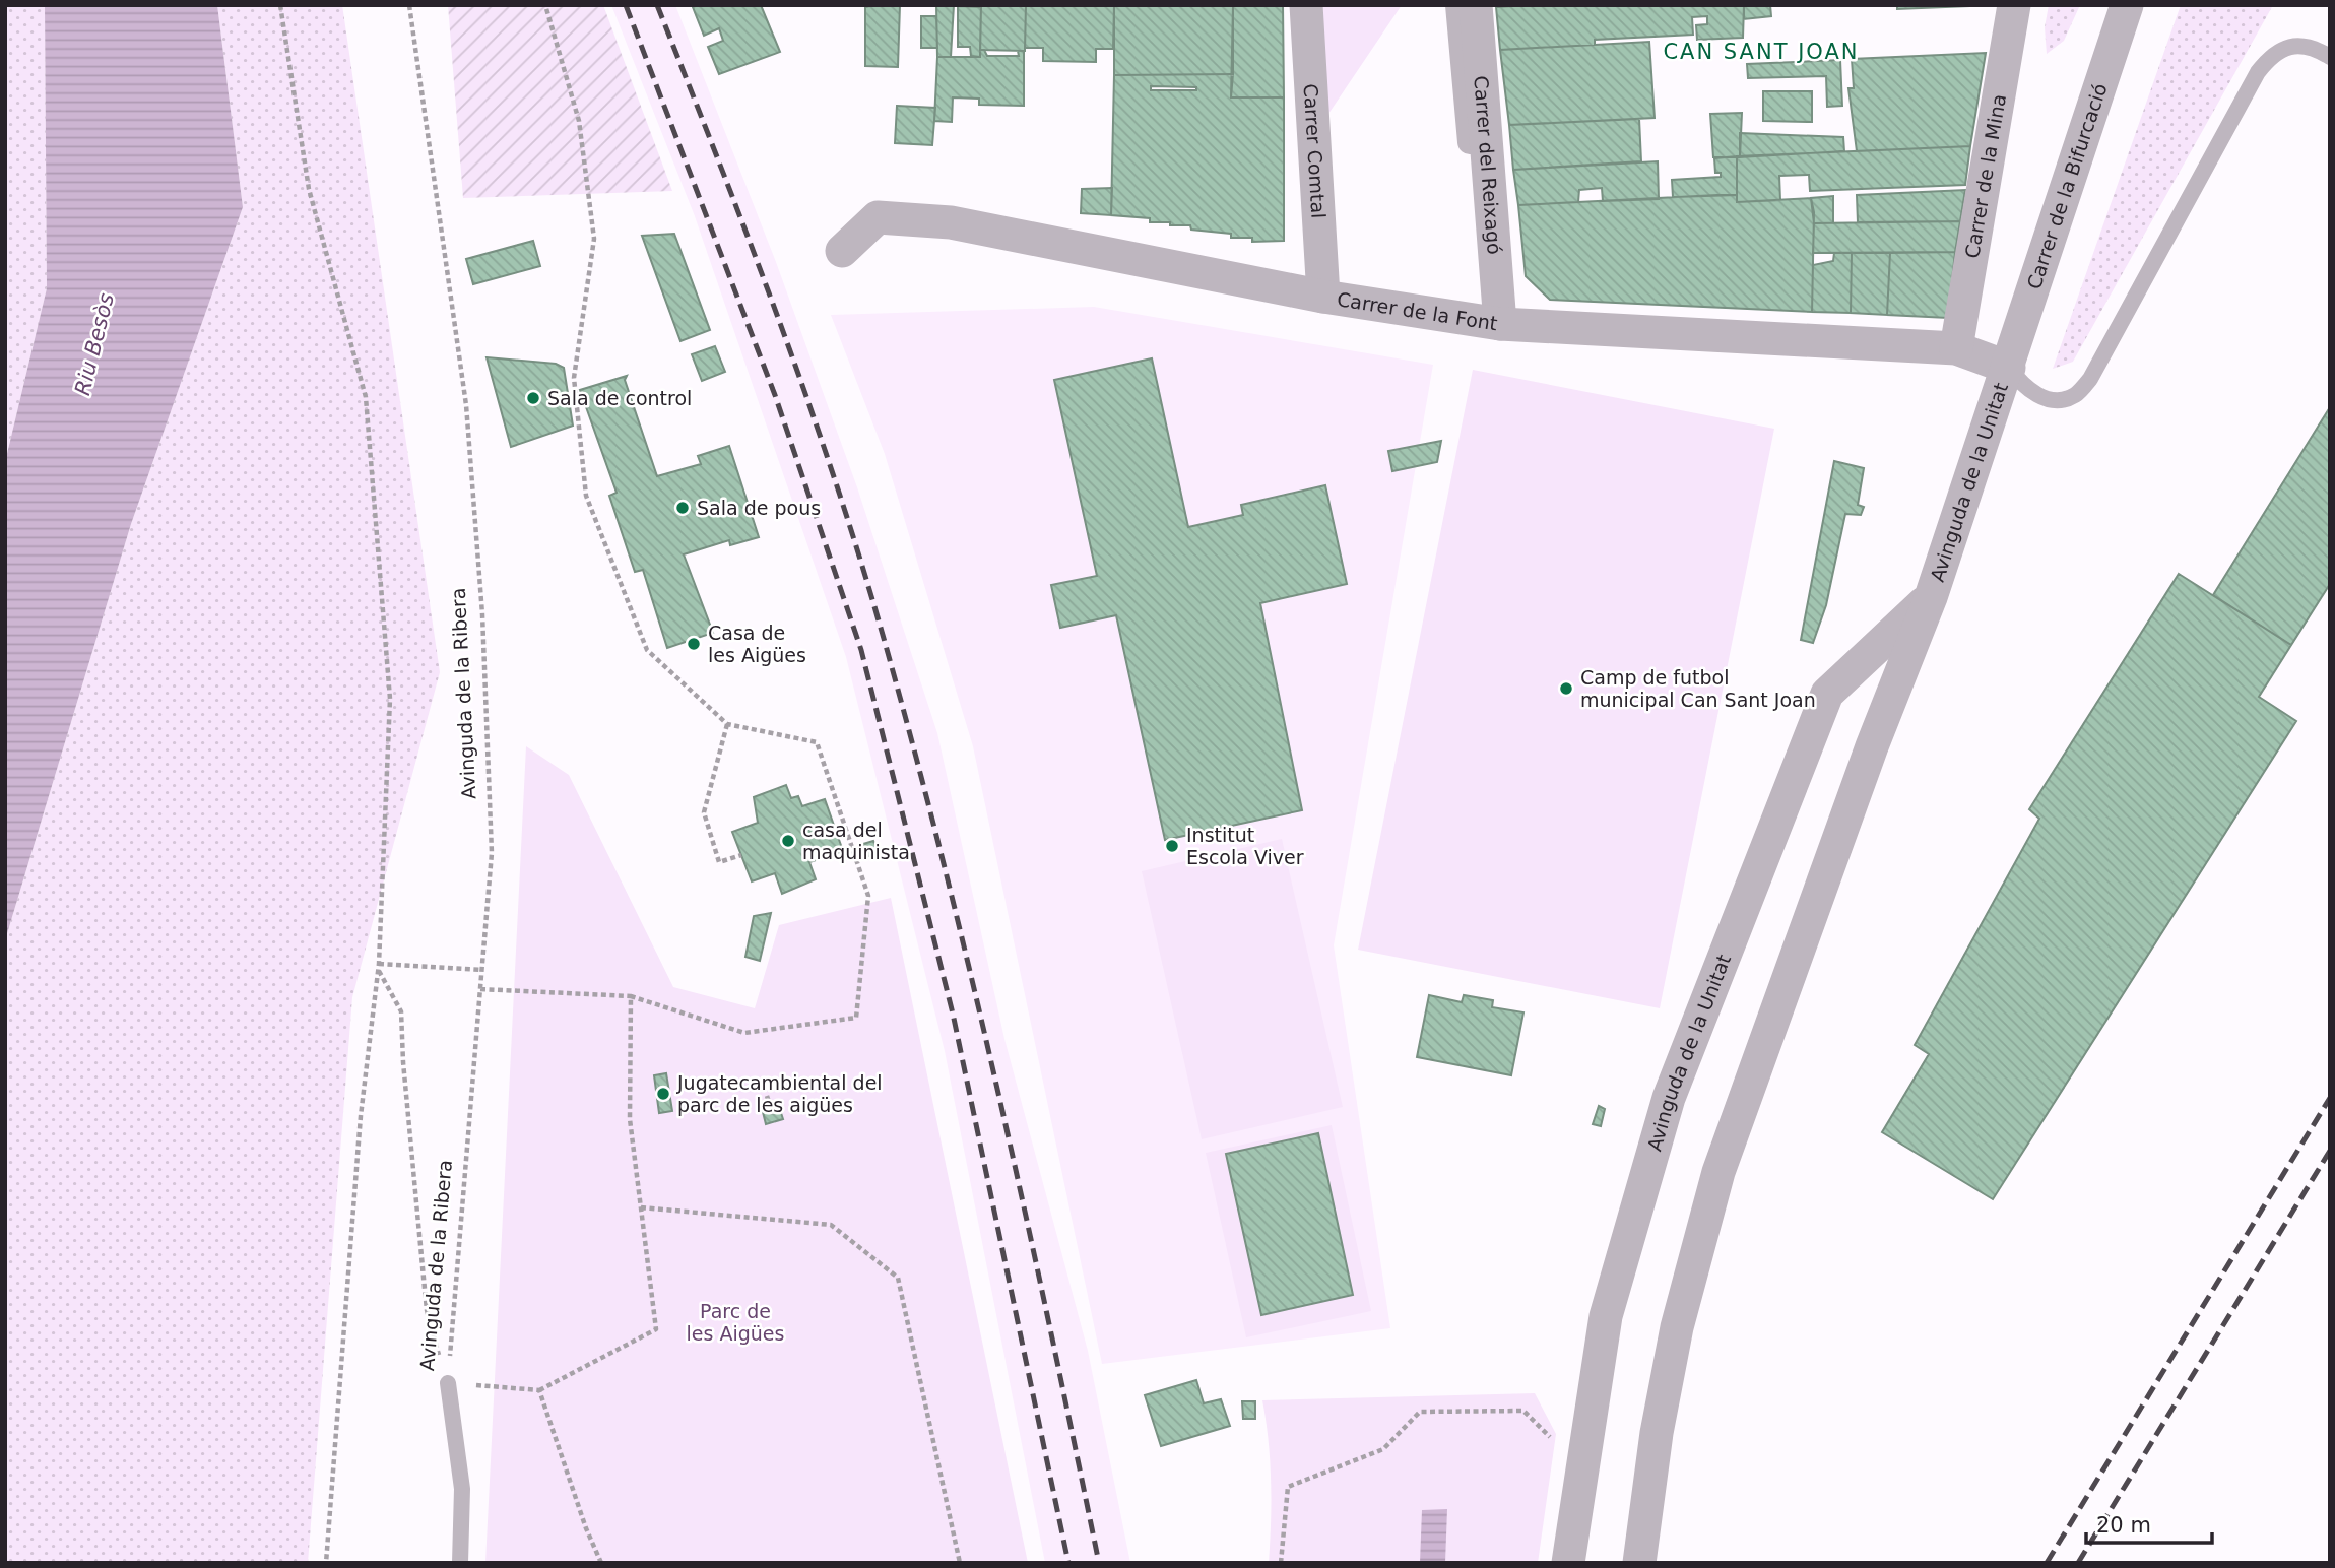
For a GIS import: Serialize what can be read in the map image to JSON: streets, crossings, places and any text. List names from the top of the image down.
{
  "streets": {
    "street": [
      "Carrer Comtal",
      "Carrer del Reixagó",
      "Carrer de la Mina",
      "Carrer de la Bifurcació",
      "Carrer de la Font",
      "Avinguda de la Unitat"
    ],
    "lane": ["Avinguda de la Ribera"]
  },
  "crossings": [
    ["Carrer Comtal", "Carrer de la Font"],
    ["Carrer del Reixagó", "Carrer de la Font"],
    ["Carrer de la Mina", "Carrer de la Font"],
    ["Carrer de la Bifurcació", "Carrer de la Font"],
    ["Carrer de la Bifurcació", "Avinguda de la Unitat"],
    ["Carrer de la Font", "Avinguda de la Unitat"]
  ],
  "districts": ["CAN SANT JOAN"],
  "water": ["Riu Besòs"],
  "parks": ["Parc de les Aigües"],
  "places": [
    "Sala de control",
    "Sala de pous",
    "Casa de les Aigües",
    "Camp de futbol municipal Can Sant Joan",
    "casa del maquinista",
    "Institut Escola Viver",
    "Jugatecambiental del parc de les aigües"
  ],
  "scale_bar": "20 m"
}
